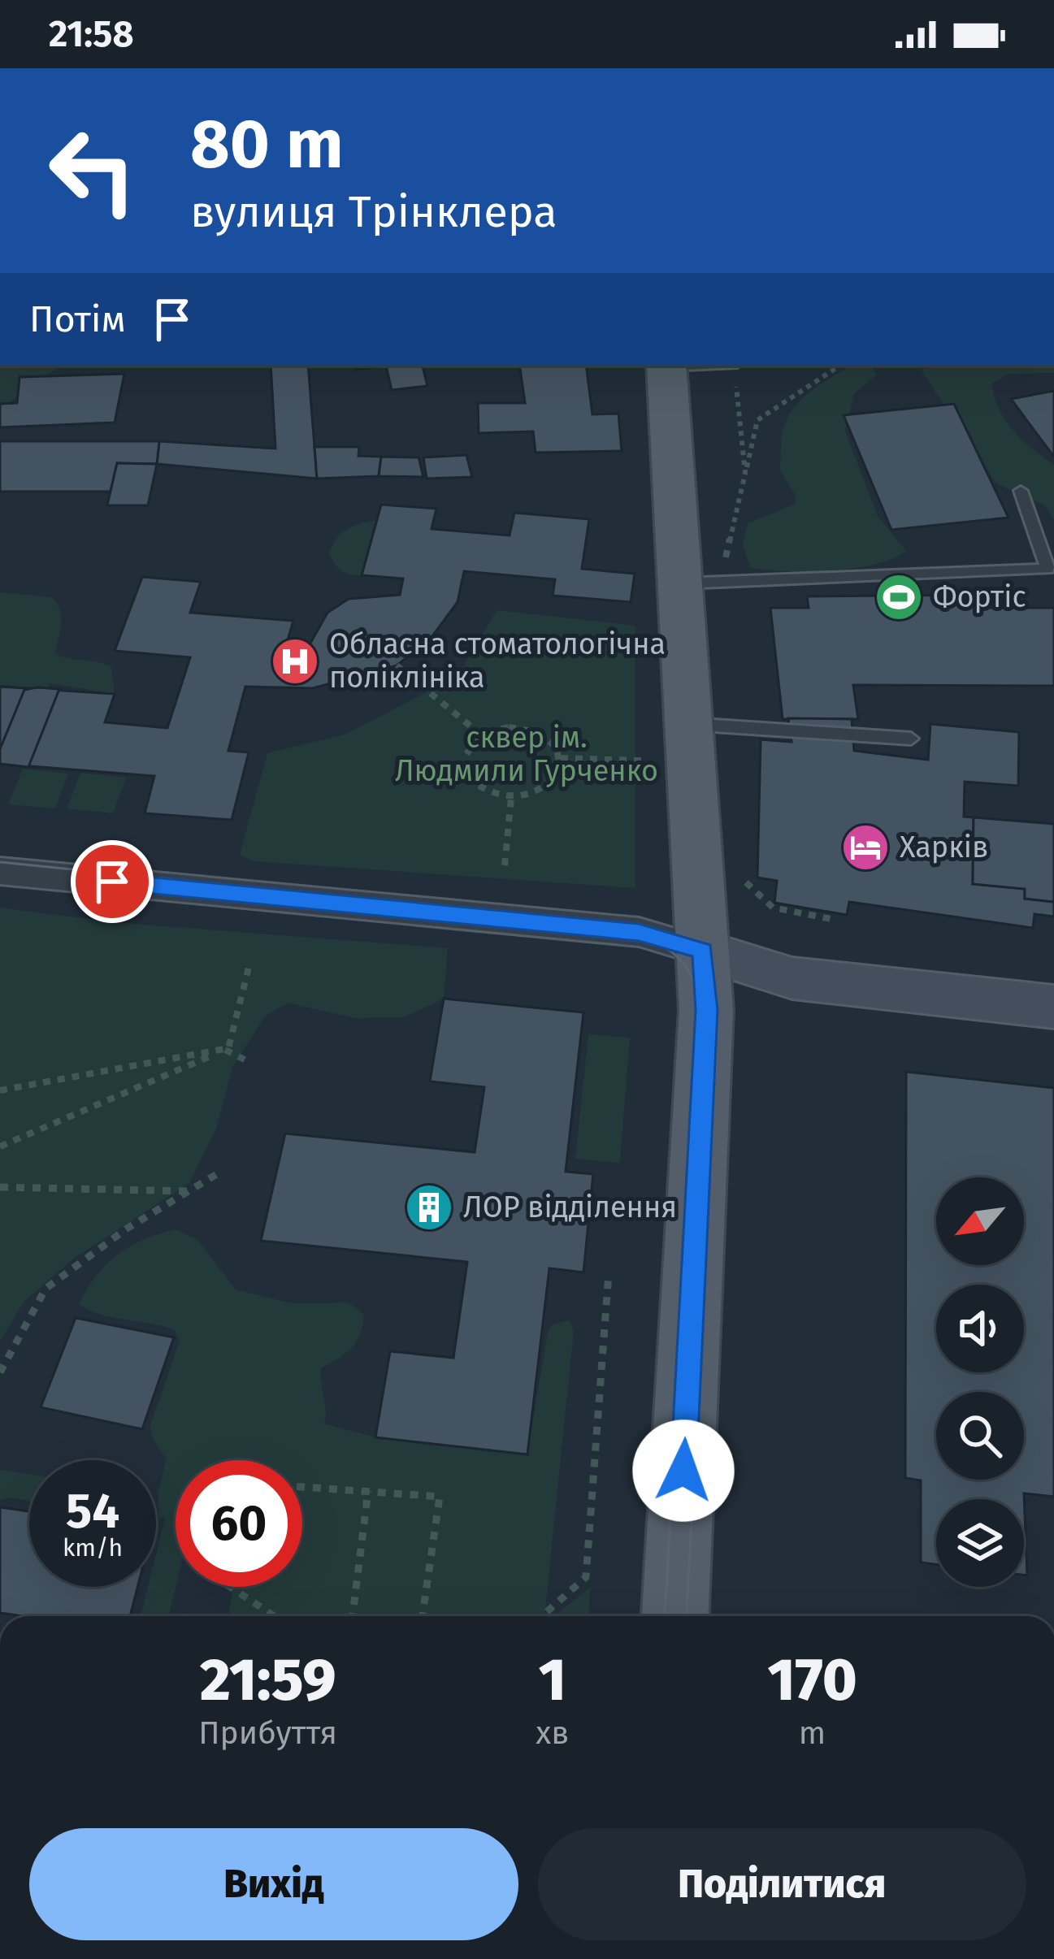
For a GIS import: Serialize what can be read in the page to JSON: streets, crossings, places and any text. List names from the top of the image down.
{
  "parks": ["сквер ім. Людмили Гурченко"],
  "places": {
    "sports": ["Фортiс"],
    "hospital": ["Обласна стоматологічна поліклініка"],
    "hotel": ["Харків"],
    "building": ["ЛОР відділення"]
  },
  "north": "bottom left",
  "page": {
    "status": "21:58",
    "turn": ["80 m", "вулиця Трінклера"],
    "then": "Потім",
    "speed": "54 km/h",
    "limit": "60",
    "eta": [
      "21:59",
      "Прибуття",
      "1",
      "хв",
      "170",
      "m"
    ],
    "buttons": ["Вихід", "Поділитися"]
  }
}
